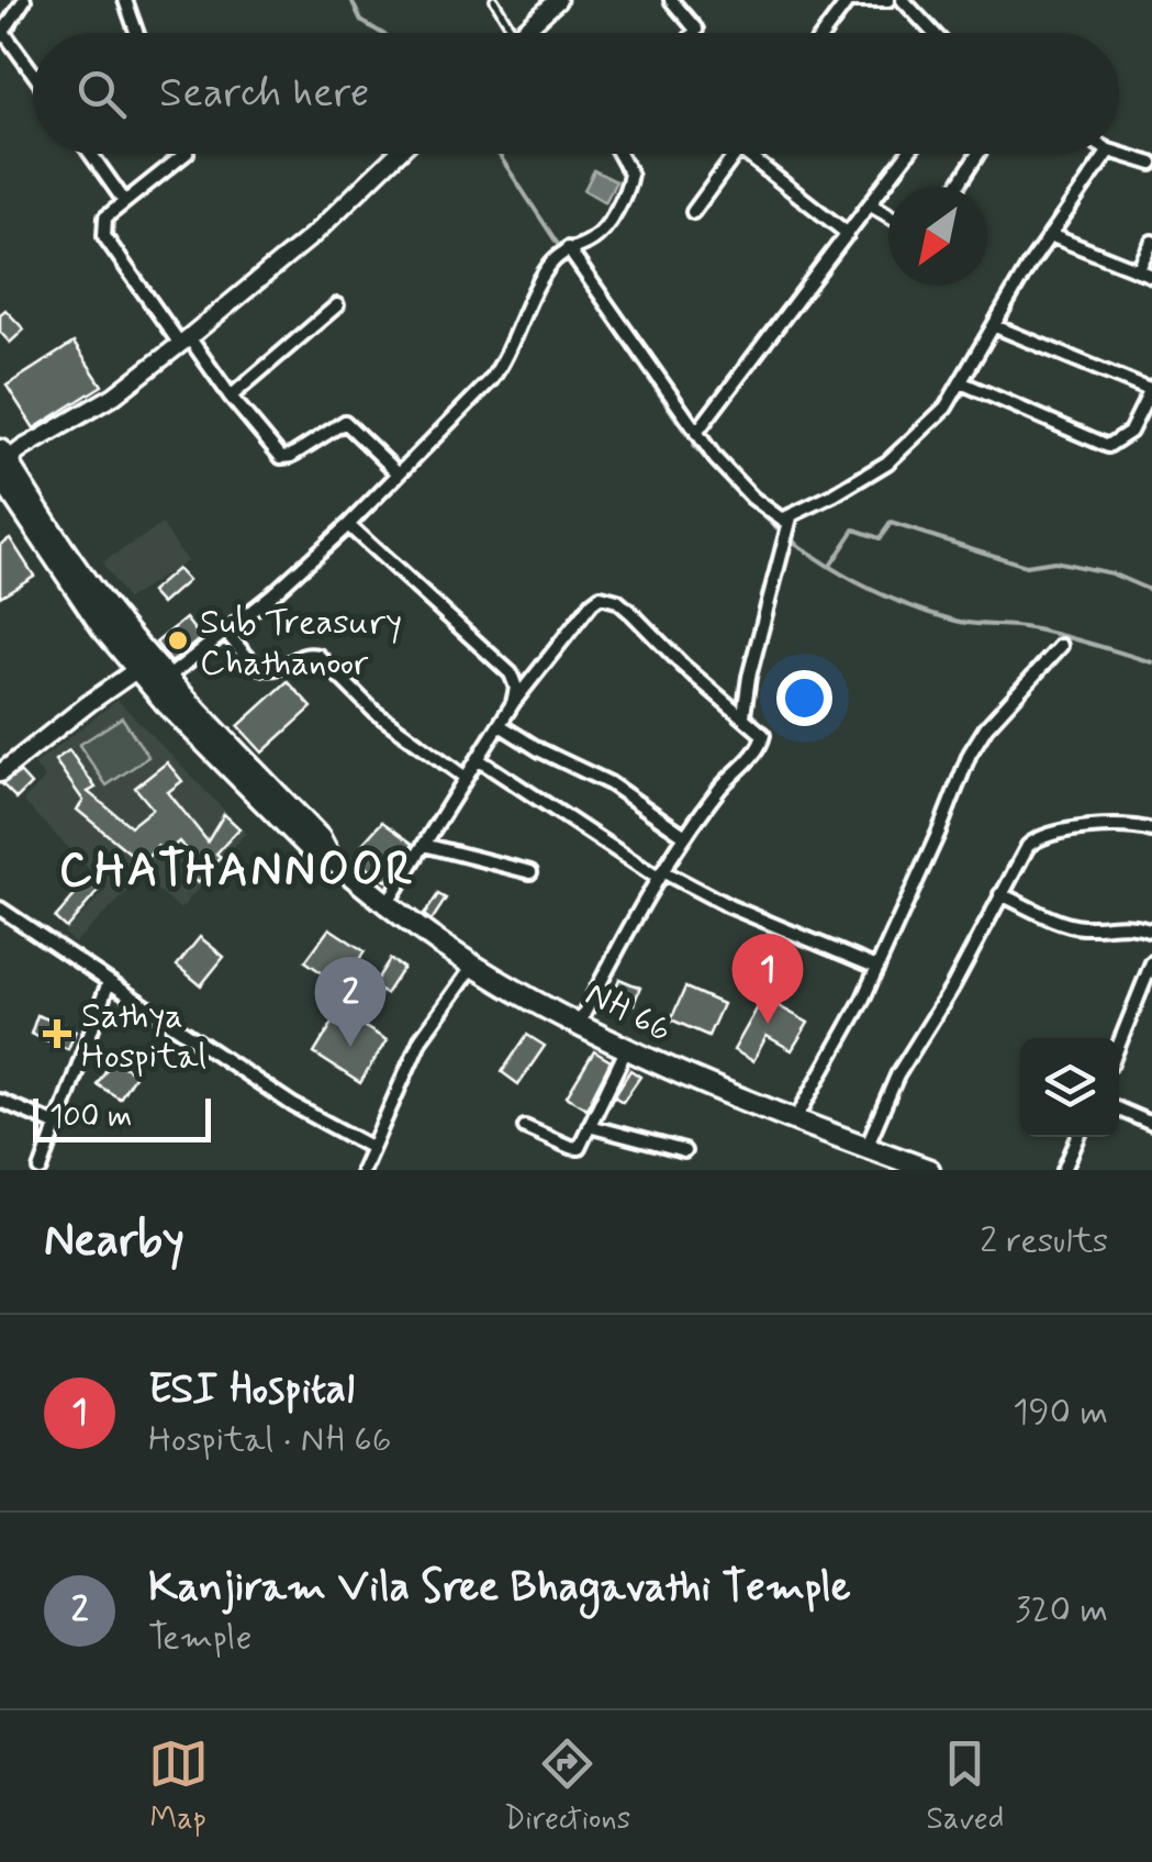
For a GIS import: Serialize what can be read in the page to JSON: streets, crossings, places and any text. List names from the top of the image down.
{
  "streets": {
    "highway": ["NH 66"]
  },
  "districts": ["CHATHANNOOR"],
  "places": {
    "other": ["Sub Treasury Chathanoor"],
    "health": ["Sathya Hospital"]
  },
  "scale_bar": "100 m",
  "north": "bottom left",
  "page": {
    "search": "Search here",
    "pins": ["1", "2"],
    "scale": "100 m",
    "heading": ["Nearby", "2 results"],
    "list": [
      {
        "mark": "1",
        "name": "ESI Hospital",
        "note": "Hospital · NH 66",
        "value": "190 m"
      },
      {
        "mark": "2",
        "name": "Kanjiram Vila Sree Bhagavathi Temple",
        "note": "Temple",
        "value": "320 m"
      }
    ],
    "nav": ["Map", "Directions", "Saved"]
  }
}
